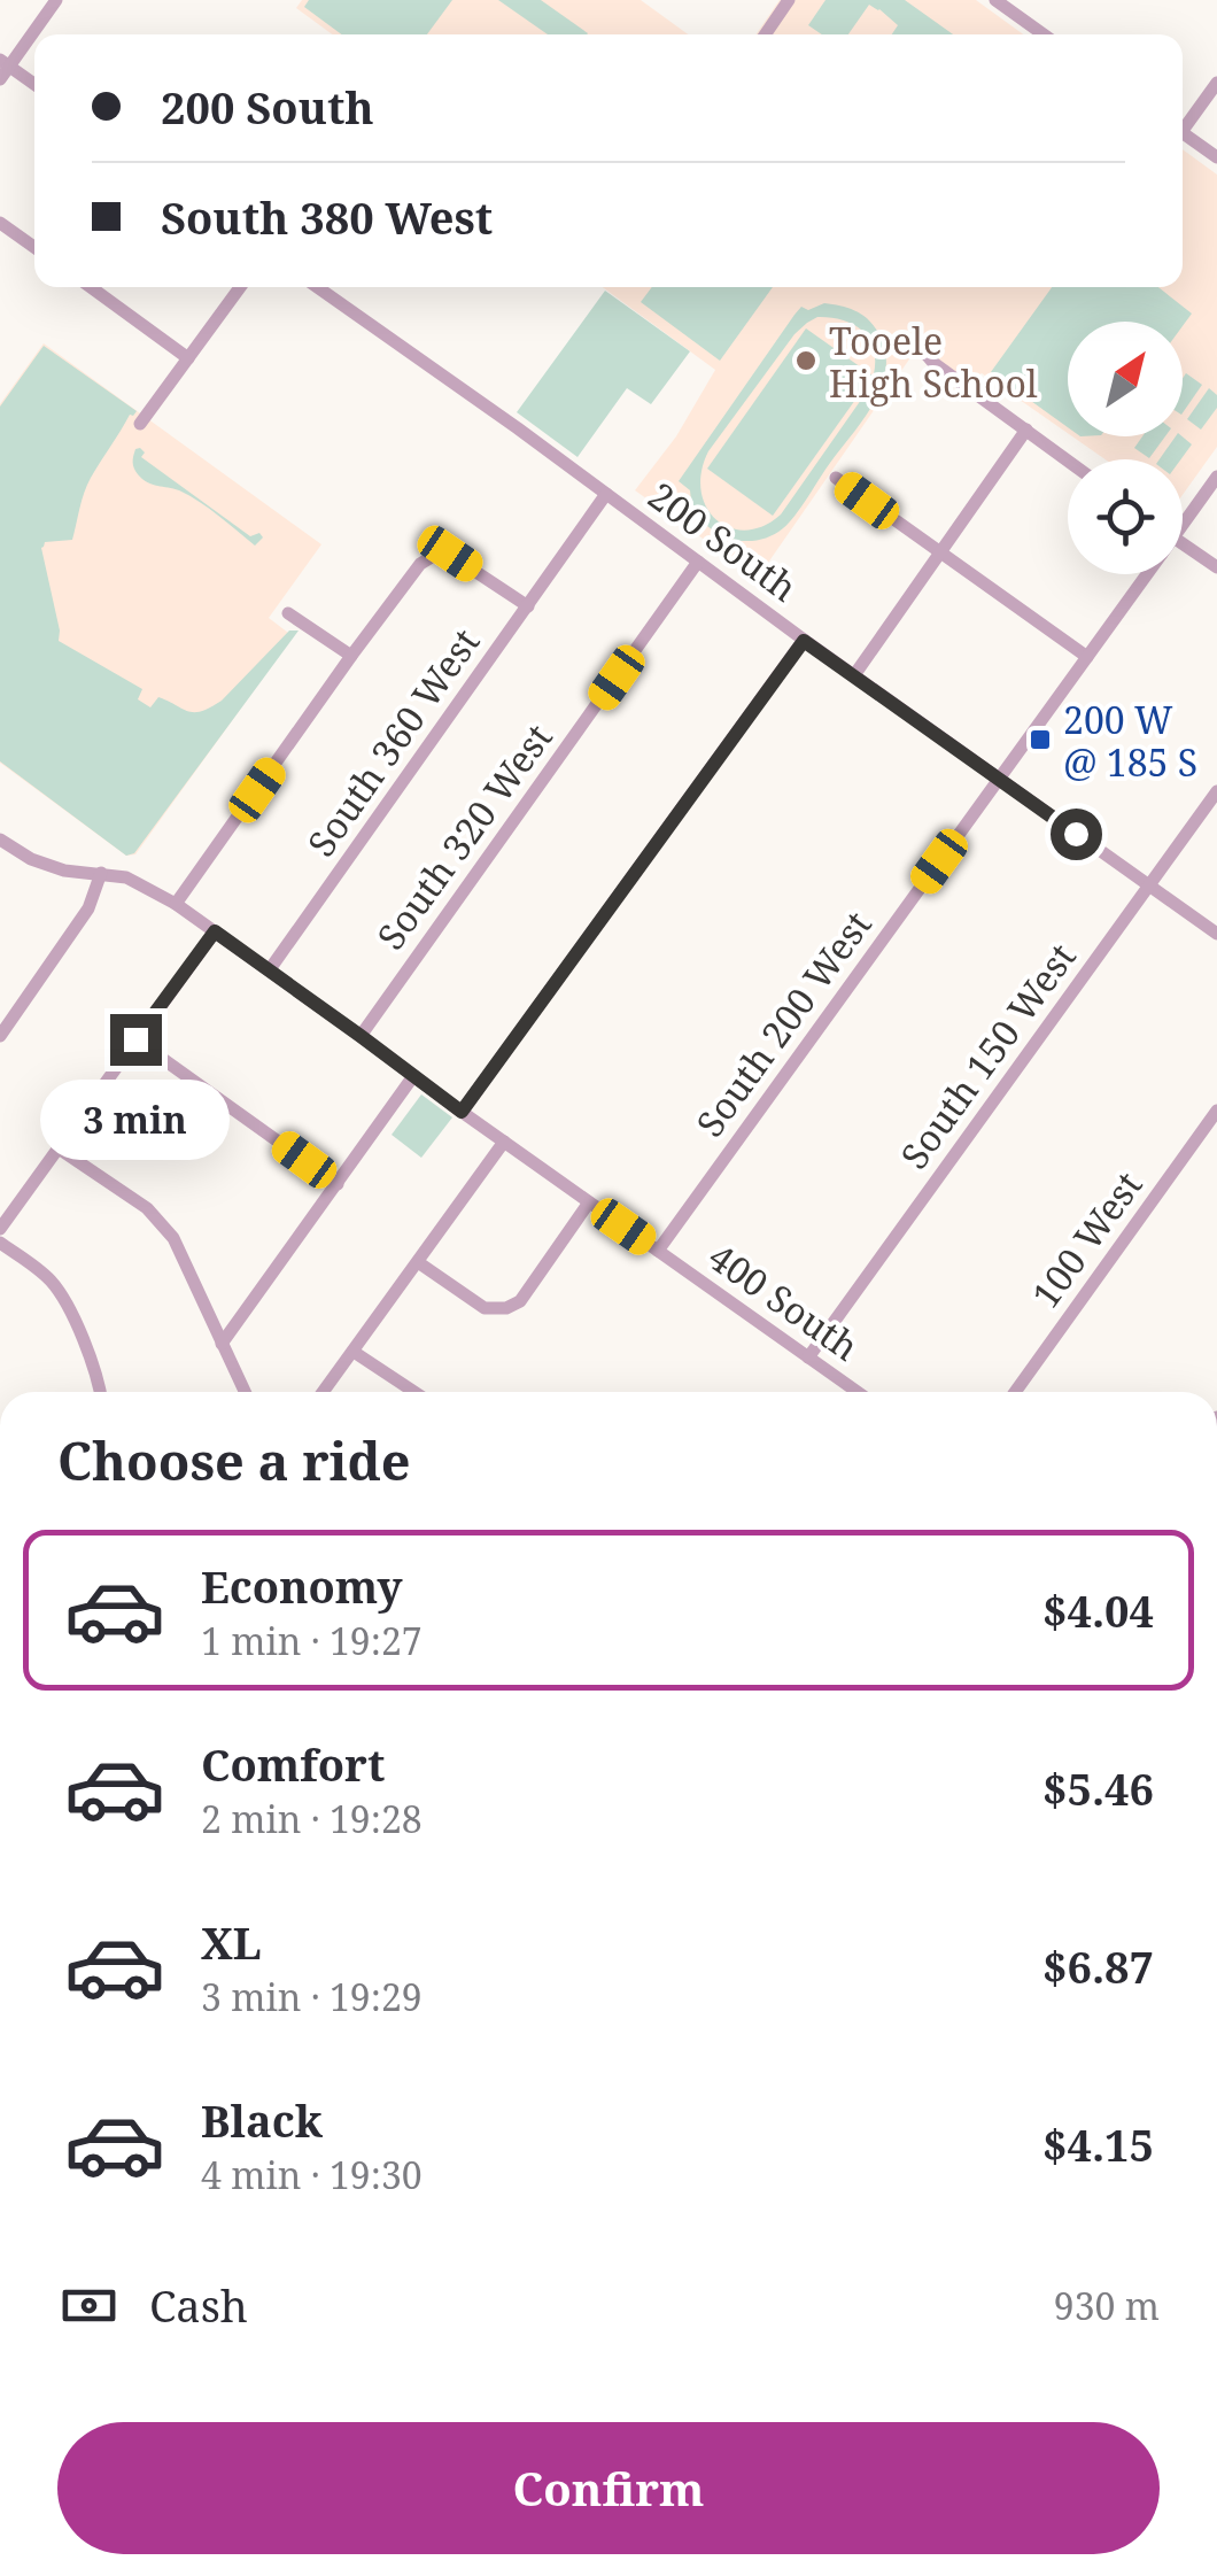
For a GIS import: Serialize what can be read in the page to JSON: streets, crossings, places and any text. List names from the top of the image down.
{
  "streets": {
    "street": [
      "200 South",
      "South 360 West",
      "South 320 West",
      "South 200 West",
      "South 150 West",
      "100 West",
      "400 South"
    ]
  },
  "crossings": [
    ["200 South", "South 360 West"],
    ["200 South", "South 320 West"],
    ["200 South", "South 200 West"],
    ["200 South", "South 150 West"],
    ["South 360 West", "400 South"],
    ["South 320 West", "400 South"],
    ["South 200 West", "400 South"],
    ["South 150 West", "400 South"]
  ],
  "places": {
    "other": ["Tooele High School"],
    "transit": ["200 W @ 185 S"]
  },
  "north": "top right",
  "page": {
    "banner": ["200 South", "South 380 West"],
    "bubble": "3 min",
    "heading": "Choose a ride",
    "list": [
      {
        "name": "Economy",
        "note": "1 min · 19:27",
        "value": "$4.04"
      },
      {
        "name": "Comfort",
        "note": "2 min · 19:28",
        "value": "$5.46"
      },
      {
        "name": "XL",
        "note": "3 min · 19:29",
        "value": "$6.87"
      },
      {
        "name": "Black",
        "note": "4 min · 19:30",
        "value": "$4.15"
      }
    ],
    "pay": ["Cash", "930 m"],
    "buttons": "Confirm"
  }
}
